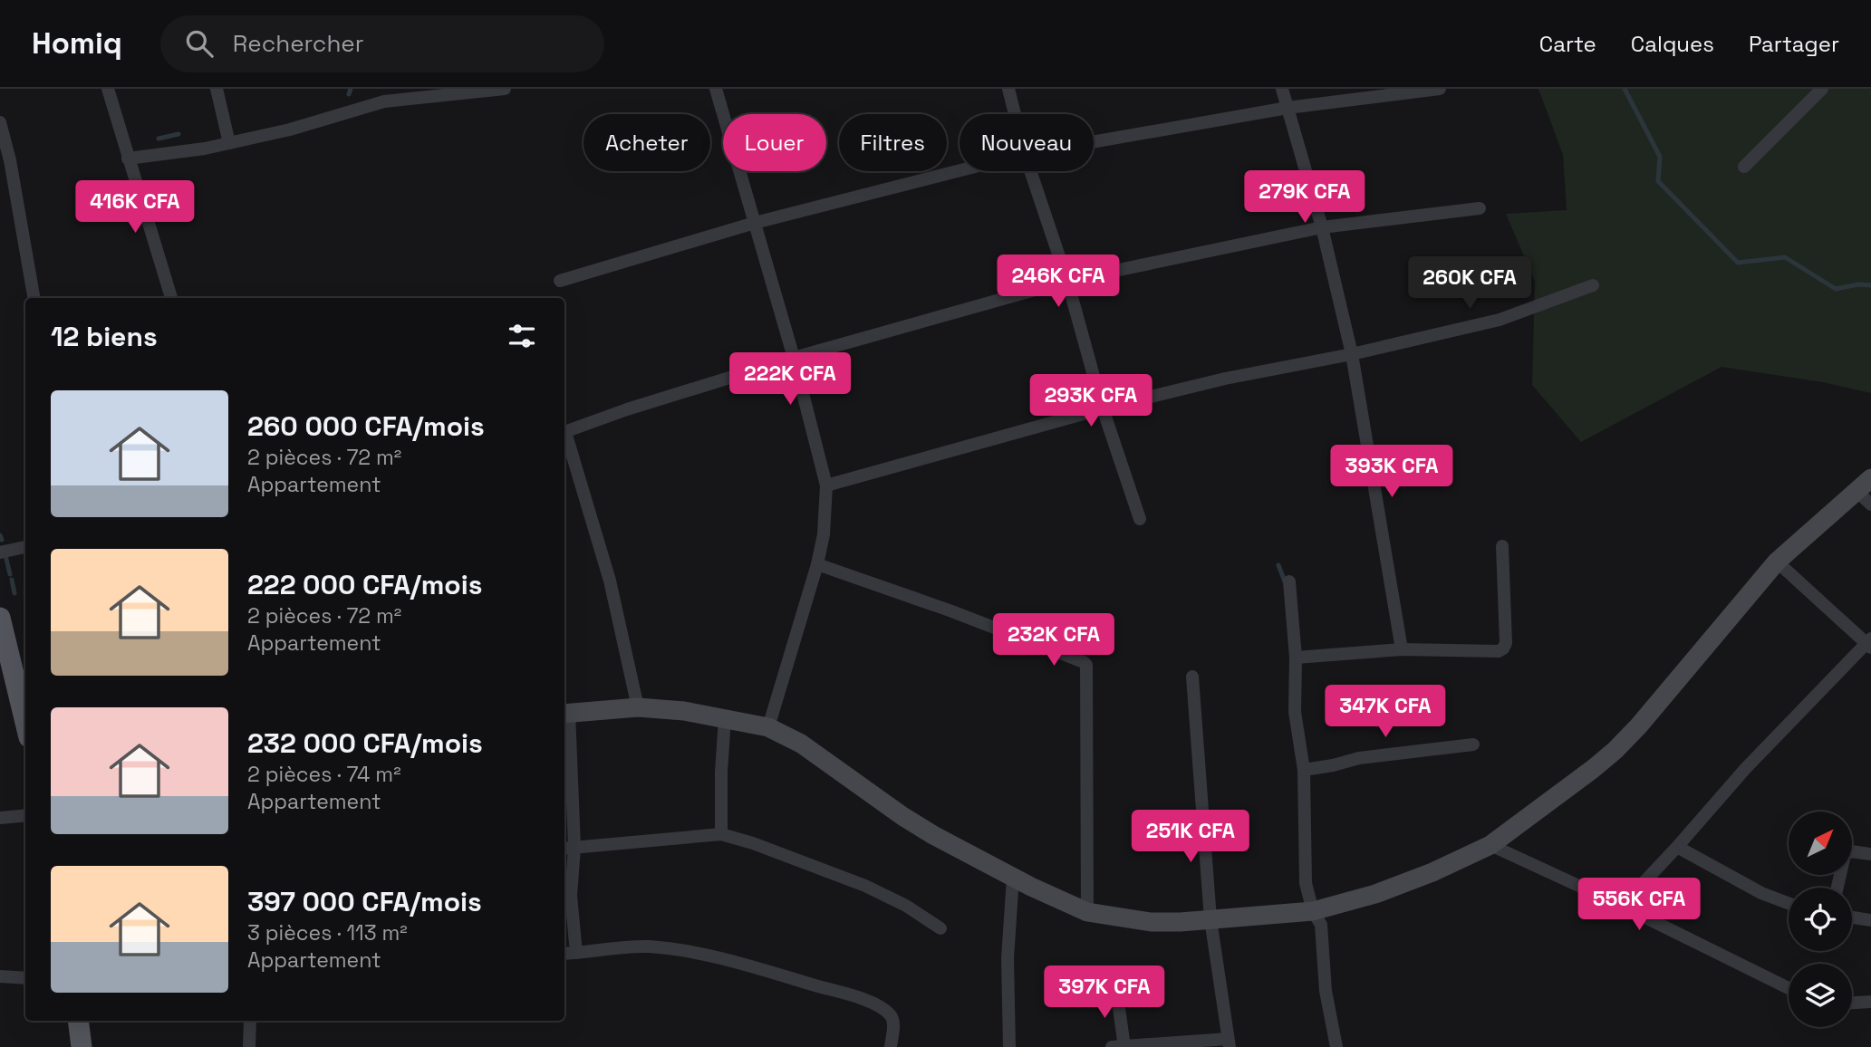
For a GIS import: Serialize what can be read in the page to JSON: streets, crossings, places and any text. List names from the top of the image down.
{
  "north": "top right",
  "page": {
    "header": "Homiq",
    "search": "Rechercher",
    "nav": ["Carte", "Calques", "Partager"],
    "chip": [
      "Acheter",
      "Louer",
      "Filtres",
      "Nouveau"
    ],
    "price": [
      "279K CFA",
      "416K CFA",
      "246K CFA",
      "260K CFA",
      "222K CFA",
      "293K CFA",
      "393K CFA",
      "232K CFA",
      "347K CFA",
      "251K CFA",
      "556K CFA",
      "397K CFA"
    ],
    "heading": "12 biens",
    "list": [
      {
        "name": "260 000 CFA/mois",
        "note": "2 pièces · 72 m² · Appartement"
      },
      {
        "name": "222 000 CFA/mois",
        "note": "2 pièces · 72 m² · Appartement"
      },
      {
        "name": "232 000 CFA/mois",
        "note": "2 pièces · 74 m² · Appartement"
      },
      {
        "name": "397 000 CFA/mois",
        "note": "3 pièces · 113 m² · Appartement"
      }
    ]
  }
}
